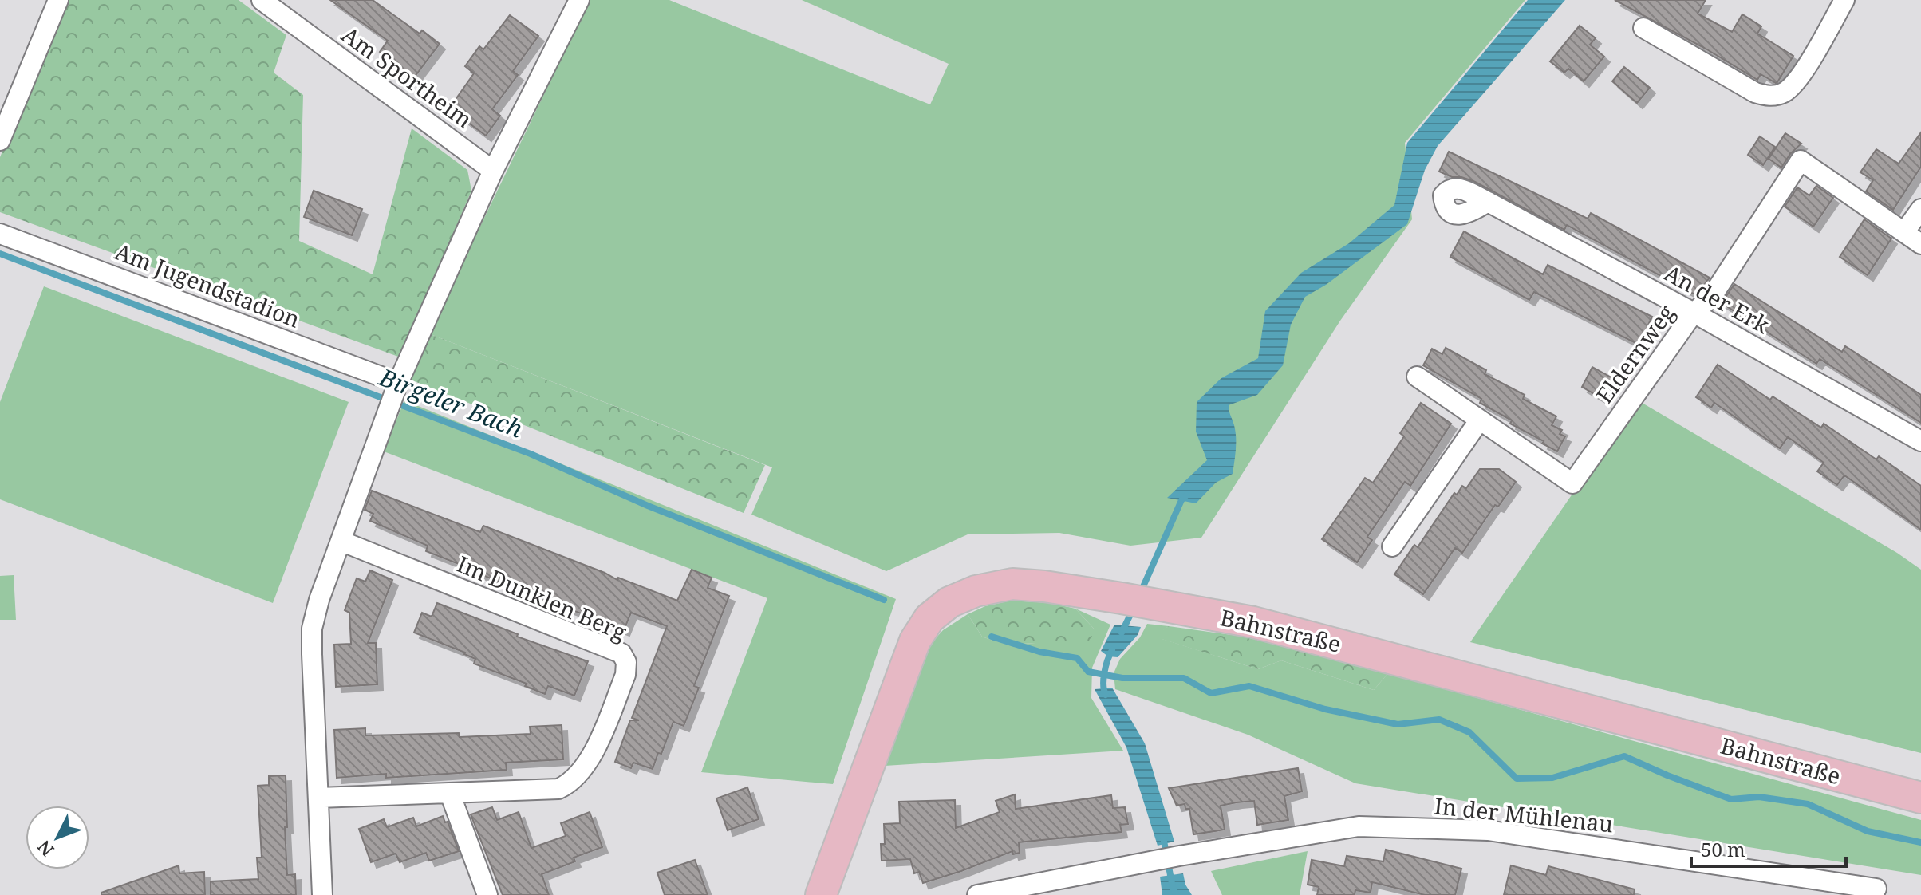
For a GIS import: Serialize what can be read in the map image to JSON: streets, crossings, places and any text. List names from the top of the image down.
{
  "streets": {
    "main road": ["Bahnstraße"],
    "street": [
      "Am Sportheim",
      "Am Jugendstadion",
      "An der Erk",
      "Eldernweg",
      "Im Dunklen Berg",
      "In der Mühlenau"
    ]
  },
  "crossings": [
    ["An der Erk", "Eldernweg"]
  ],
  "water": ["Birgeler Bach"],
  "scale_bar": "50 m",
  "north": "bottom left"
}
